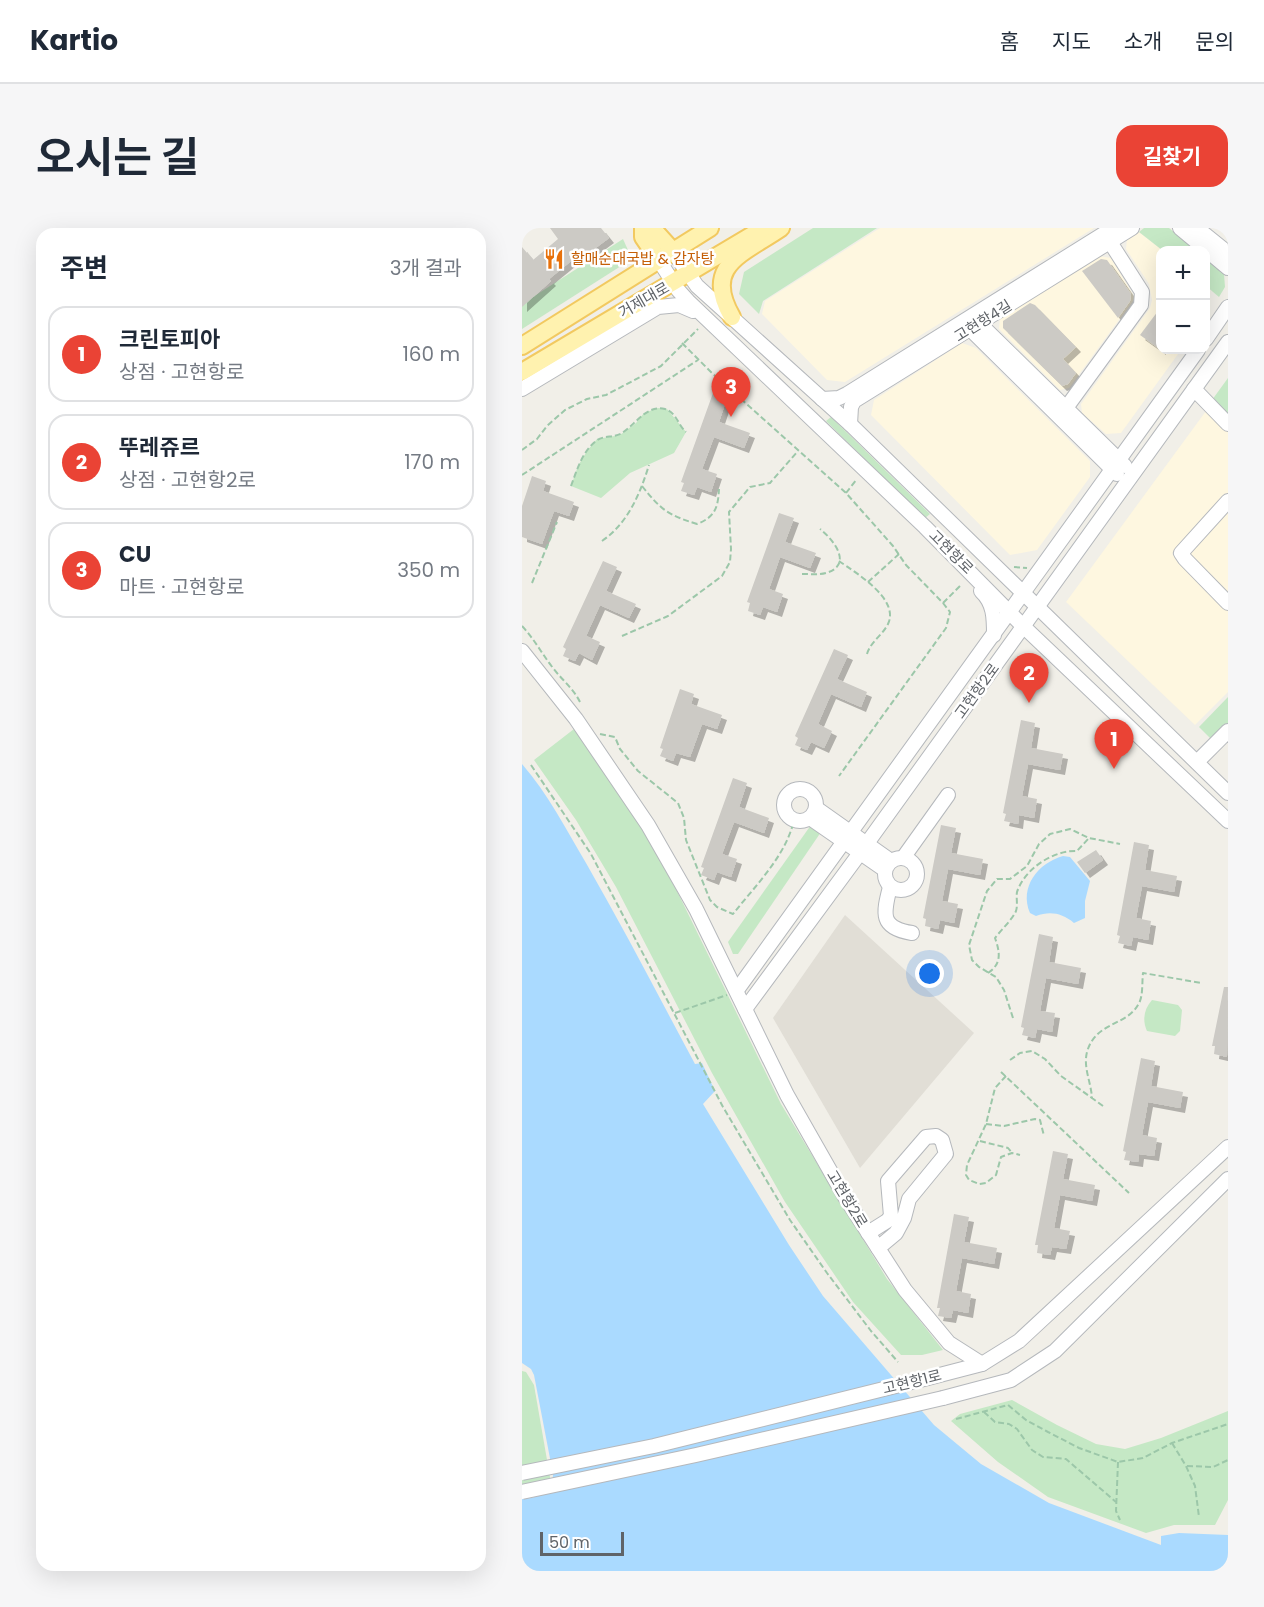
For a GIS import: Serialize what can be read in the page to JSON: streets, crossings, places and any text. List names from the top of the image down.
{
  "streets": {
    "main road": ["거제대로"],
    "street": [
      "고현항4길",
      "고현항로",
      "고현항2로",
      "고현항1로"
    ]
  },
  "crossings": [
    ["거제대로", "고현항로"],
    ["고현항4길", "고현항로"],
    ["고현항로", "고현항2로"],
    ["고현항2로", "고현항1로"]
  ],
  "places": {
    "restaurant": ["할매순대국밥 & 감자탕"]
  },
  "scale_bar": "50 m",
  "page": {
    "header": "Kartio",
    "nav": [
      "홈",
      "지도",
      "소개",
      "문의"
    ],
    "title": "오시는 길",
    "buttons": "길찾기",
    "heading": ["주변", "3개 결과"],
    "map_buttons": ["+", "−"],
    "list": [
      {
        "mark": "1",
        "name": "크린토피아",
        "note": "상점 · 고현항로",
        "value": "160 m"
      },
      {
        "mark": "2",
        "name": "뚜레쥬르",
        "note": "상점 · 고현항2로",
        "value": "170 m"
      },
      {
        "mark": "3",
        "name": "CU",
        "note": "마트 · 고현항로",
        "value": "350 m"
      }
    ],
    "pins": ["3", "2", "1"],
    "scale": "50 m"
  }
}
